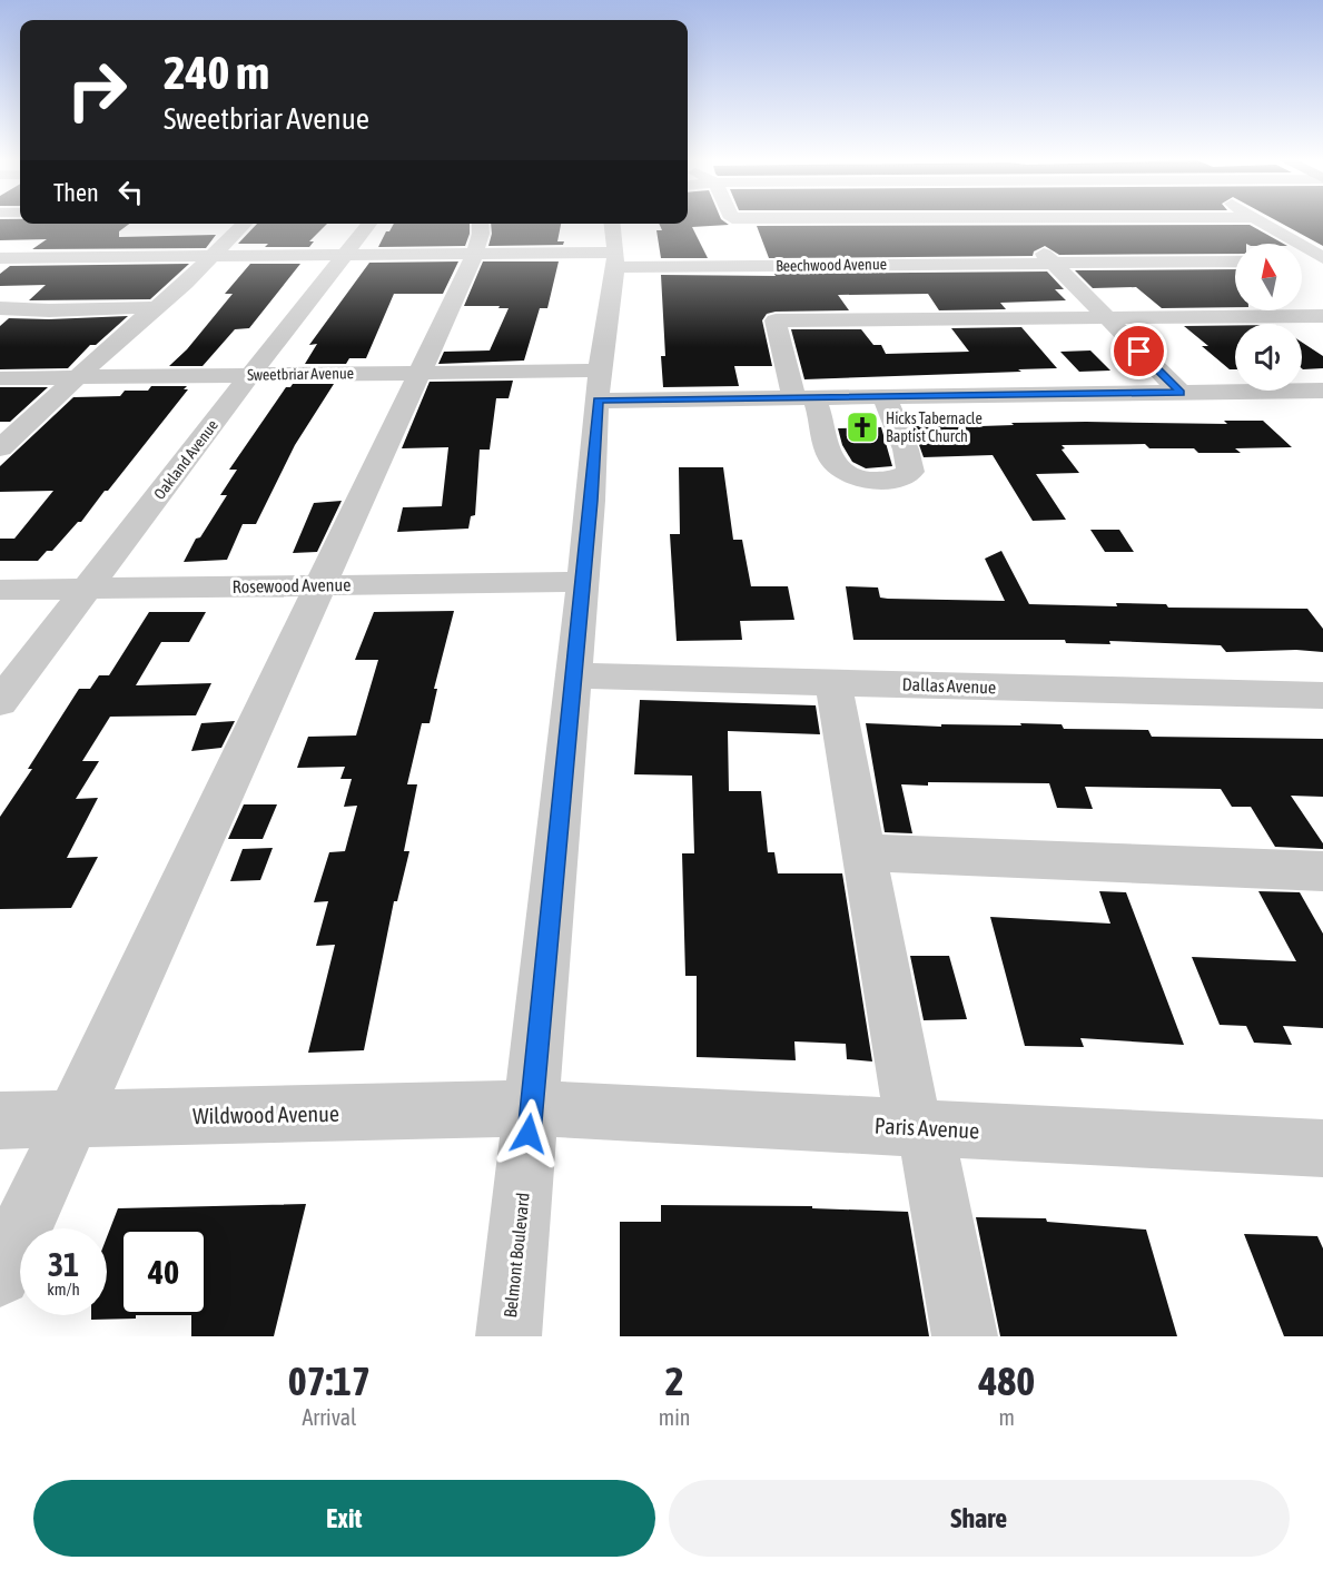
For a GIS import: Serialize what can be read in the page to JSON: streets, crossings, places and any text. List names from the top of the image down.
{
  "streets": {
    "street": [
      "Beechwood Avenue",
      "Sweetbriar Avenue",
      "Oakland Avenue",
      "Rosewood Avenue",
      "Dallas Avenue",
      "Wildwood Avenue",
      "Paris Avenue",
      "Belmont Boulevard"
    ]
  },
  "crossings": [
    ["Beechwood Avenue", "Oakland Avenue"],
    ["Beechwood Avenue", "Belmont Boulevard"],
    ["Sweetbriar Avenue", "Oakland Avenue"],
    ["Sweetbriar Avenue", "Belmont Boulevard"],
    ["Oakland Avenue", "Rosewood Avenue"],
    ["Rosewood Avenue", "Belmont Boulevard"],
    ["Dallas Avenue", "Belmont Boulevard"],
    ["Wildwood Avenue", "Paris Avenue"],
    ["Wildwood Avenue", "Belmont Boulevard"],
    ["Paris Avenue", "Belmont Boulevard"]
  ],
  "places": {
    "church": ["Hicks Tabernacle Baptist Church"]
  },
  "north": "top",
  "page": {
    "turn": ["240 m", "Sweetbriar Avenue"],
    "then": "Then",
    "speed": "31 km/h",
    "limit": "40",
    "eta": [
      "07:17",
      "Arrival",
      "2",
      "min",
      "480",
      "m"
    ],
    "buttons": ["Exit", "Share"]
  }
}
